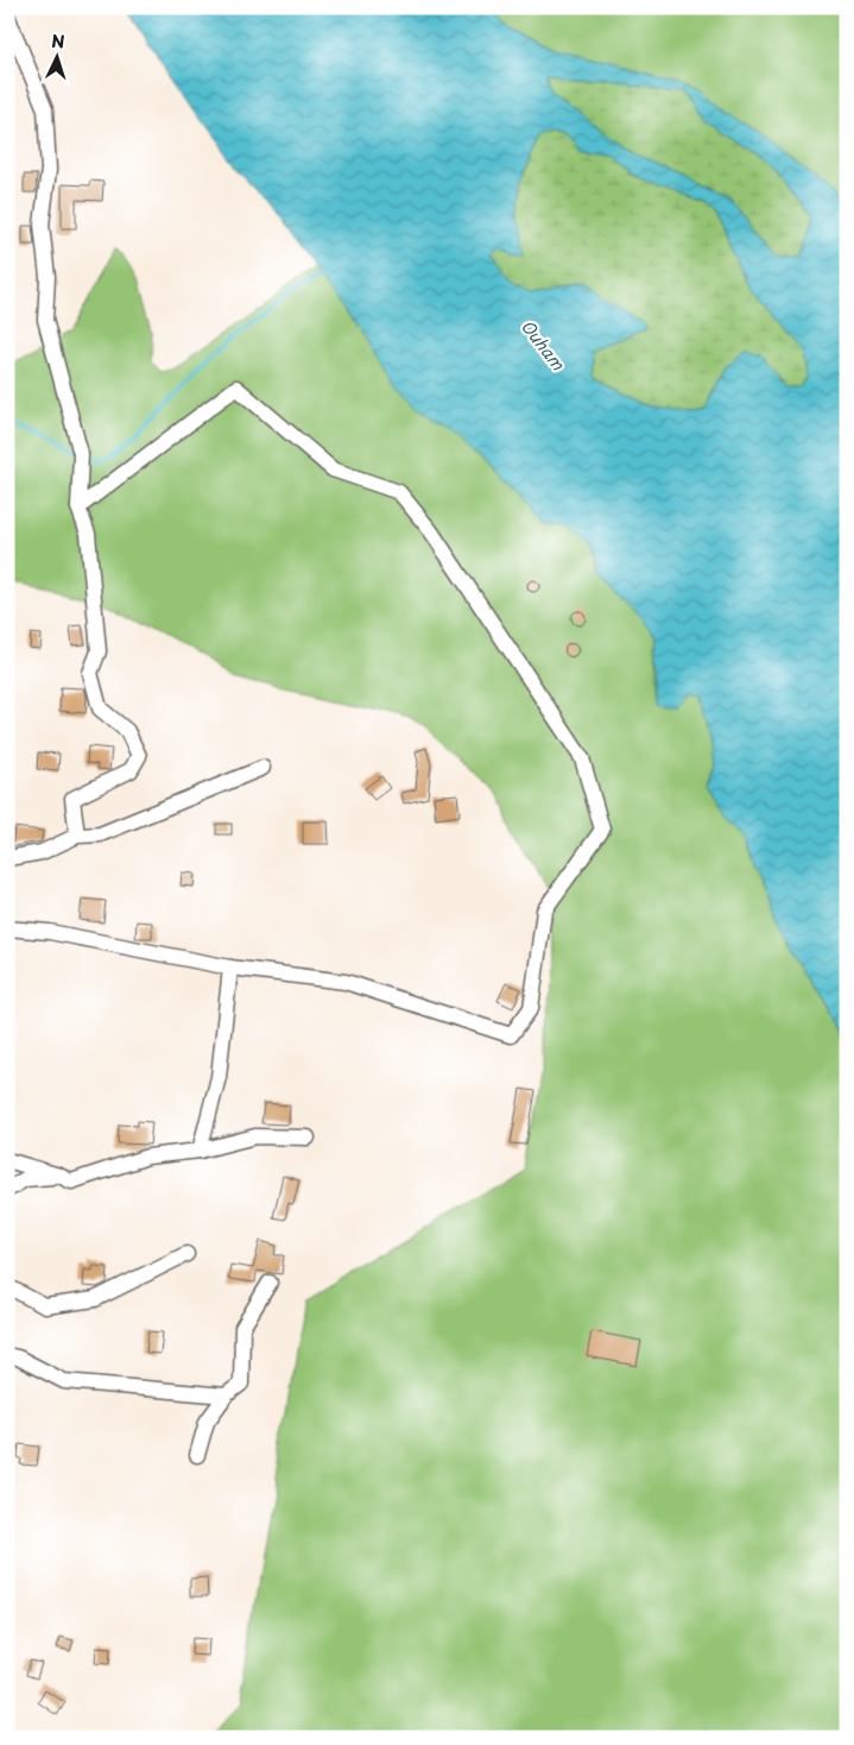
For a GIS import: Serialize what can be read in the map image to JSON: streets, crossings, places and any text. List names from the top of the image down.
{
  "water": ["Ouham"],
  "north": "top"
}
